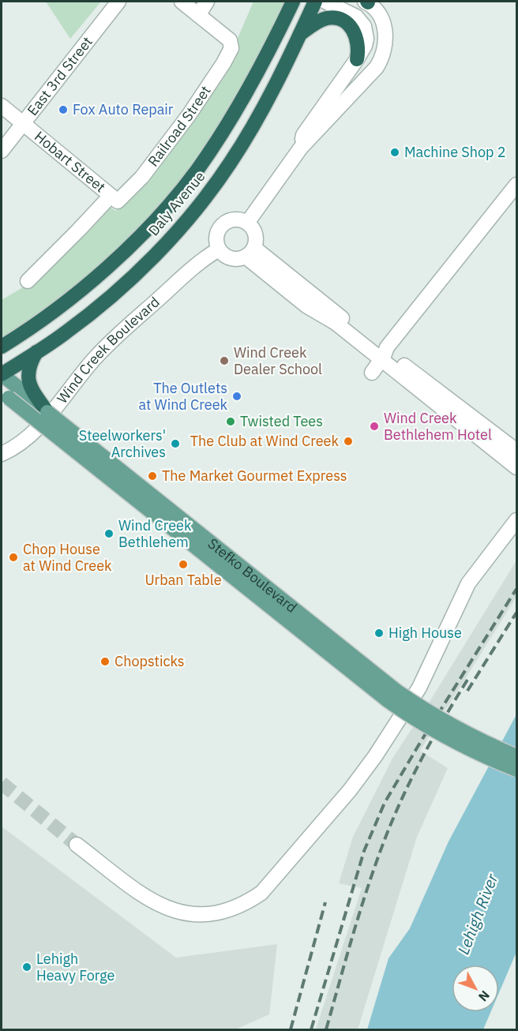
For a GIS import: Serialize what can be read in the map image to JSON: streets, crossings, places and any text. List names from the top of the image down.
{
  "streets": {
    "highway": ["Daly Avenue"],
    "main road": ["Stefko Boulevard"],
    "street": [
      "East 3rd Street",
      "Railroad Street",
      "Hobart Street",
      "Wind Creek Boulevard"
    ]
  },
  "crossings": [
    ["East 3rd Street", "Hobart Street"],
    ["Railroad Street", "Hobart Street"],
    ["Daly Avenue", "Stefko Boulevard"]
  ],
  "water": ["Lehigh River"],
  "places": [
    "Fox Auto Repair",
    "Machine Shop 2",
    "Wind Creek Dealer School",
    "The Outlets at Wind Creek",
    "Twisted Tees",
    "Wind Creek Bethlehem Hotel",
    "The Club at Wind Creek",
    "Steelworkers' Archives",
    "The Market Gourmet Express",
    "Wind Creek Bethlehem",
    "Chop House at Wind Creek",
    "Urban Table",
    "High House",
    "Chopsticks",
    "Lehigh Heavy Forge"
  ],
  "north": "bottom right"
}
